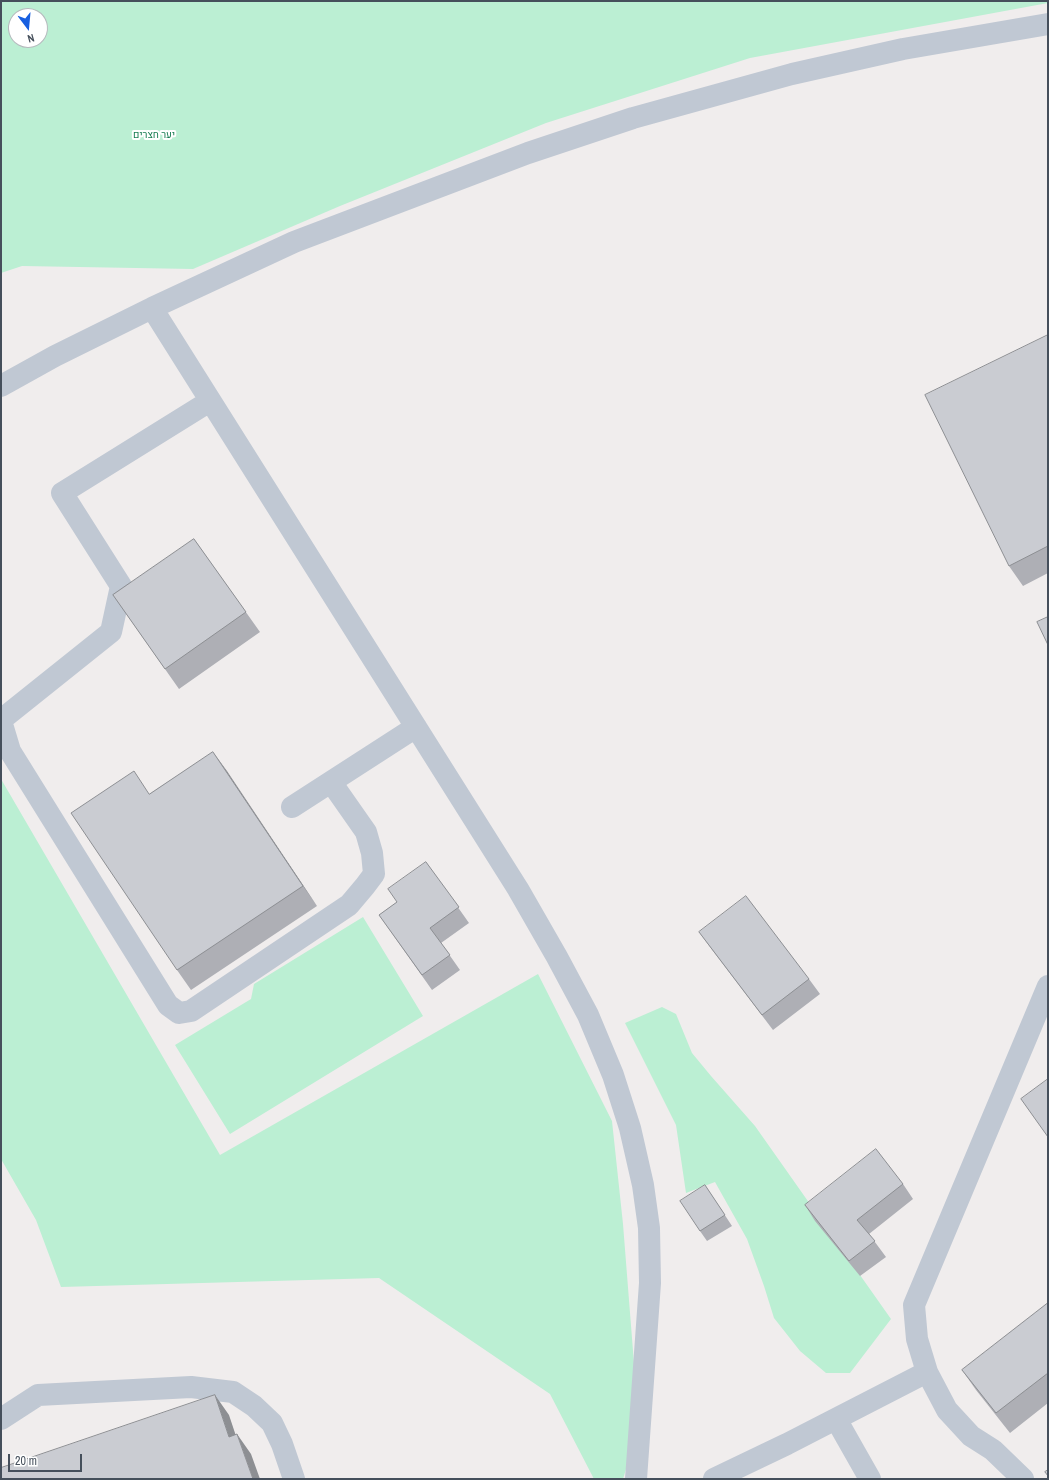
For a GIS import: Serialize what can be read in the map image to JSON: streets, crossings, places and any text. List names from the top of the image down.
{
  "parks": ["יער חצרים"],
  "scale_bar": "20 m",
  "north": "bottom"
}
